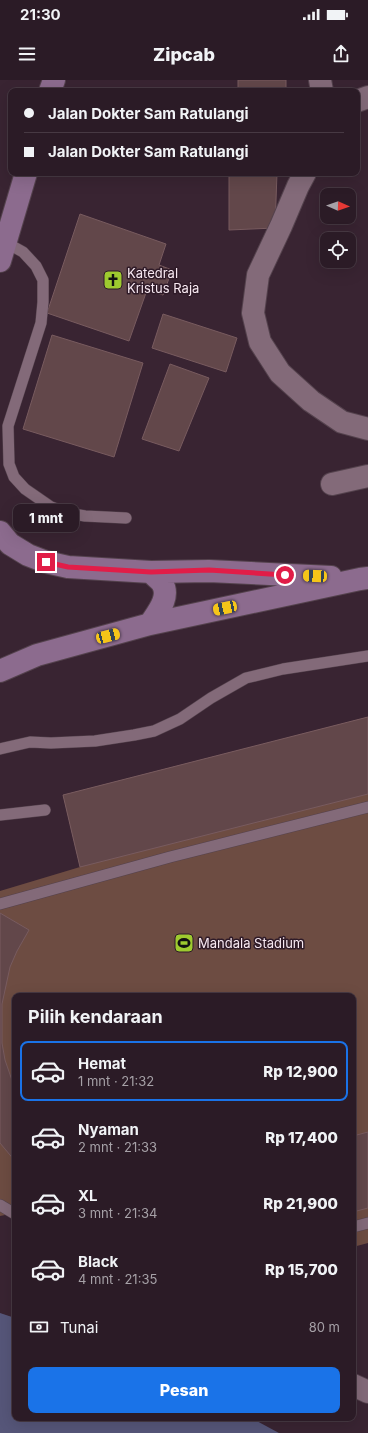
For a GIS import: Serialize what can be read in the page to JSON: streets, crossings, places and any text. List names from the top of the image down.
{
  "places": {
    "church": ["Katedral Kristus Raja"],
    "sports": ["Mandala Stadium"]
  },
  "north": "right",
  "page": {
    "status": "21:30",
    "header": "Zipcab",
    "banner": ["Jalan Dokter Sam Ratulangi", "Jalan Dokter Sam Ratulangi"],
    "bubble": "1 mnt",
    "heading": "Pilih kendaraan",
    "list": [
      {
        "name": "Hemat",
        "note": "1 mnt · 21:32",
        "value": "Rp 12,900"
      },
      {
        "name": "Nyaman",
        "note": "2 mnt · 21:33",
        "value": "Rp 17,400"
      },
      {
        "name": "XL",
        "note": "3 mnt · 21:34",
        "value": "Rp 21,900"
      },
      {
        "name": "Black",
        "note": "4 mnt · 21:35",
        "value": "Rp 15,700"
      }
    ],
    "pay": ["Tunai", "80 m"],
    "buttons": "Pesan"
  }
}
